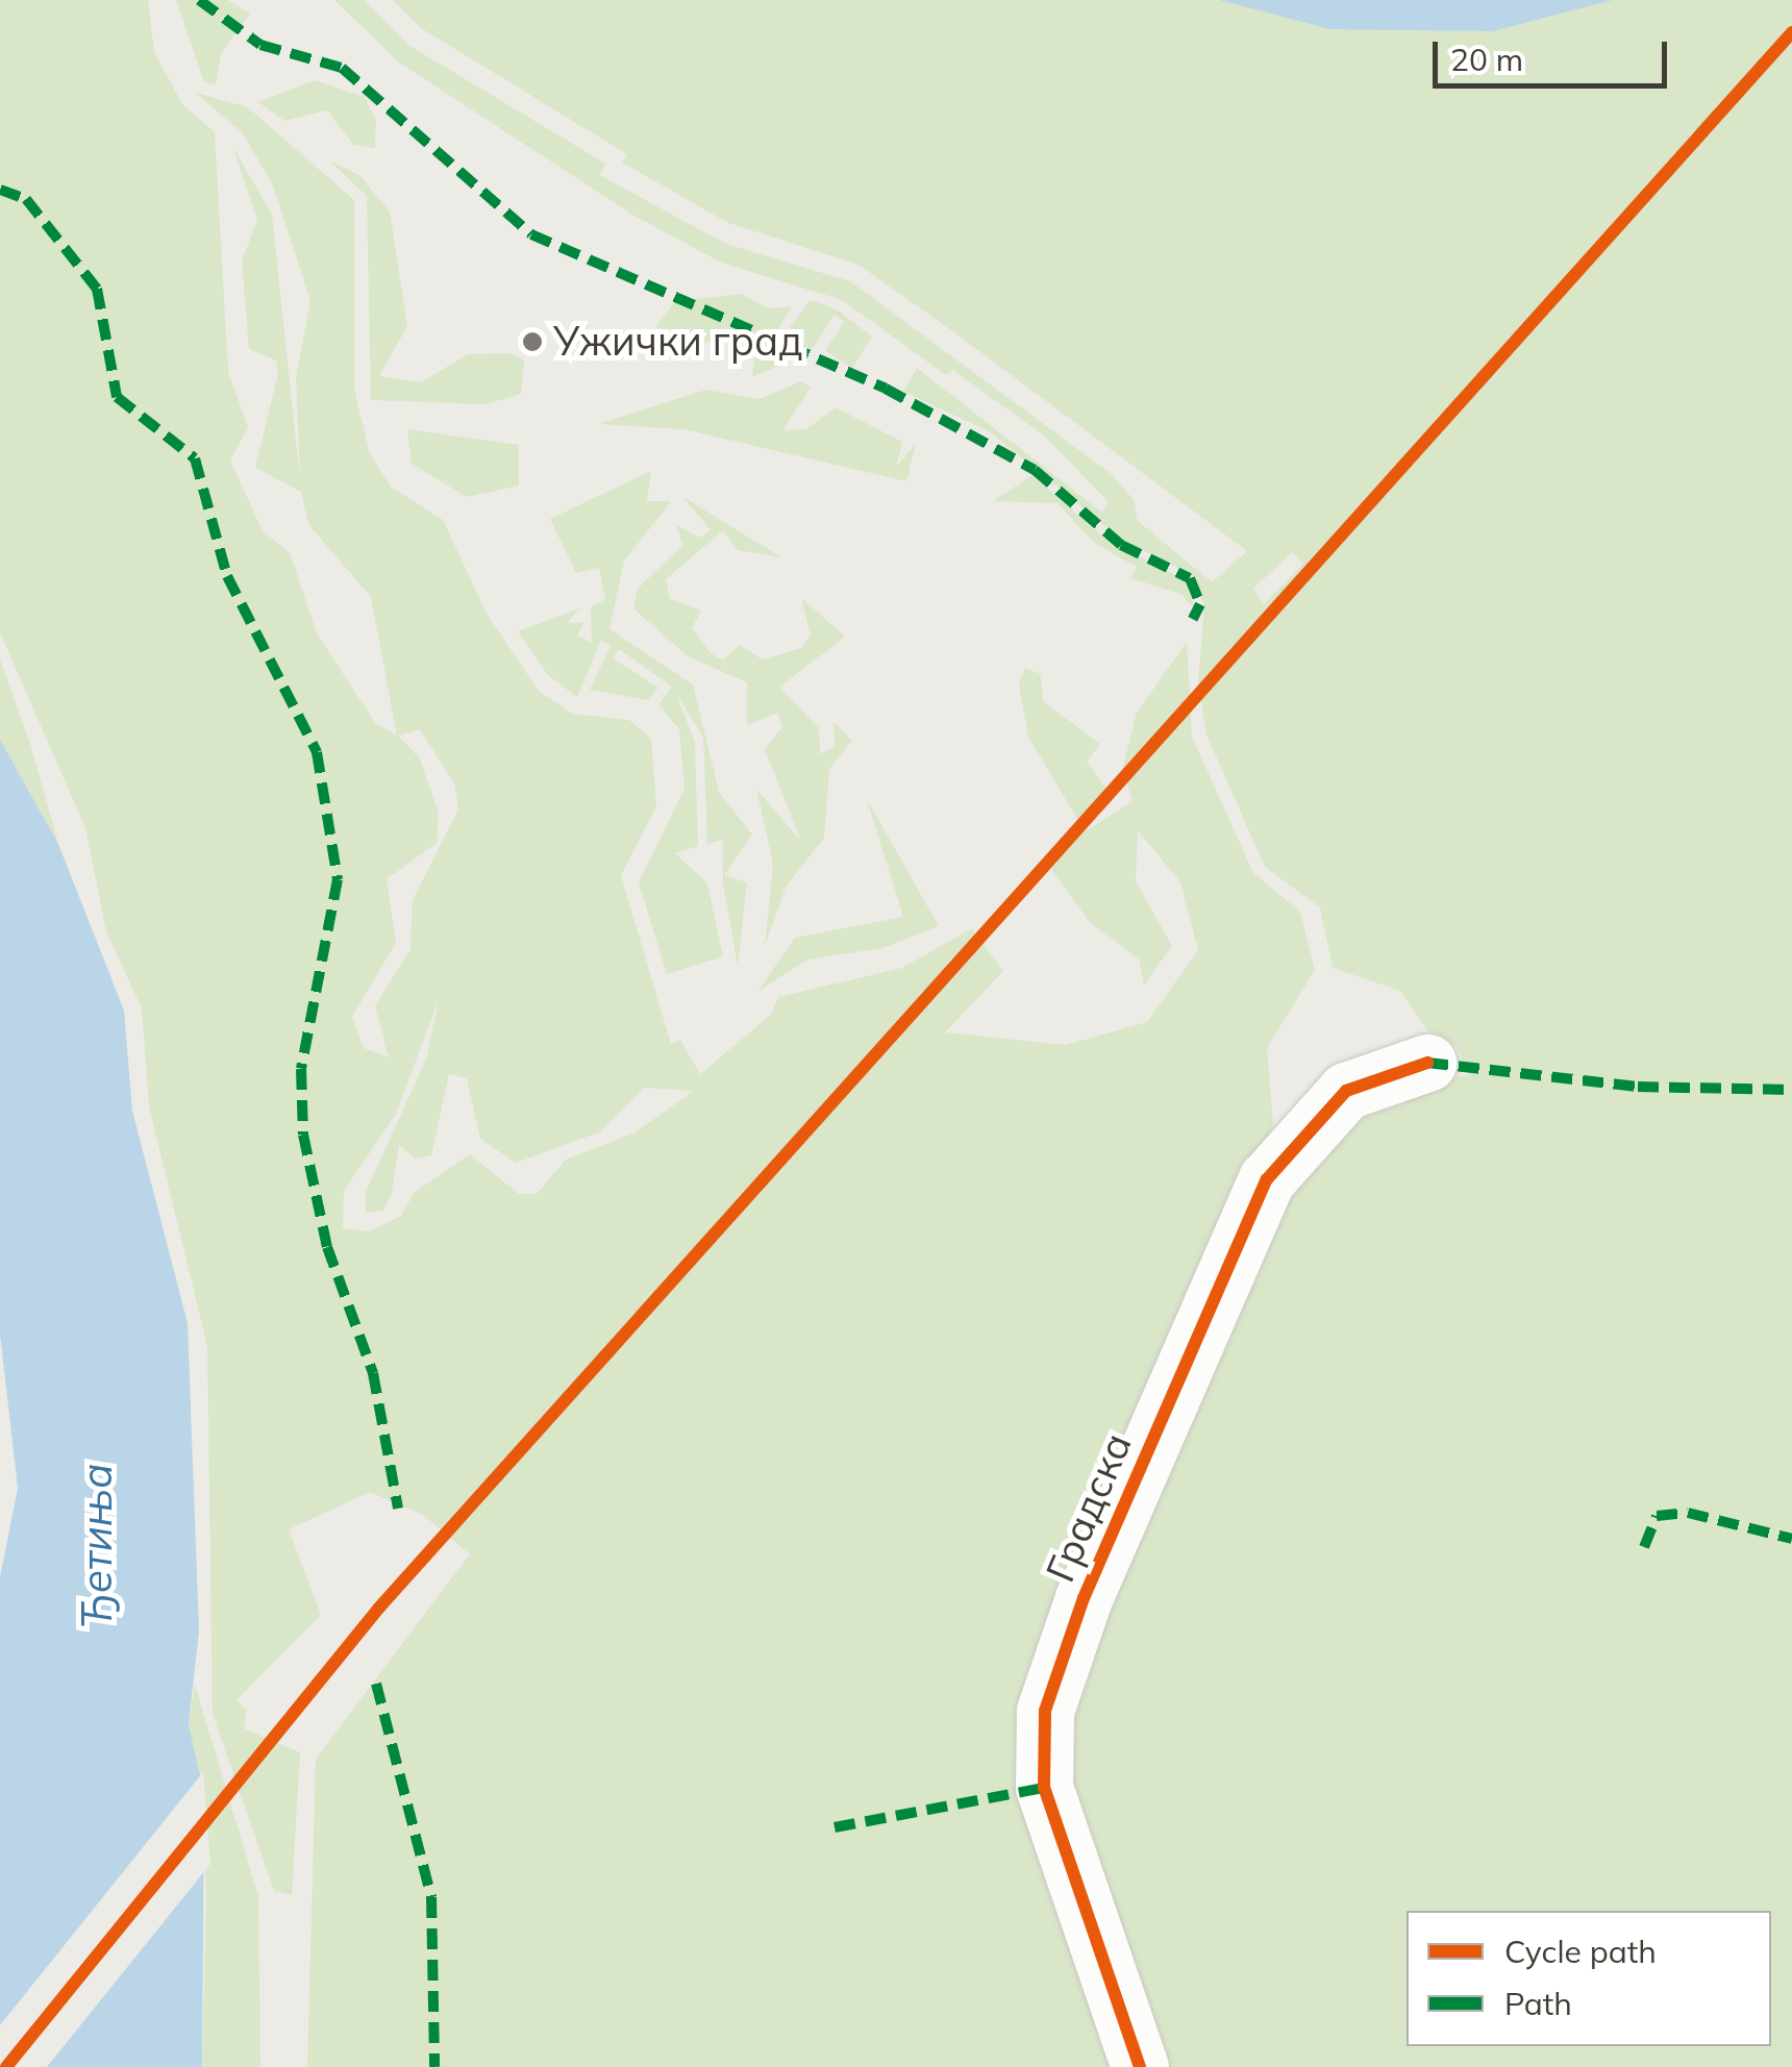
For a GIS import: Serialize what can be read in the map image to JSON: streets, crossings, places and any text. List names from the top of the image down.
{
  "streets": {
    "street": ["Градска"]
  },
  "water": ["Ђетиња"],
  "places": ["Ужички град"],
  "legend": ["Cycle path", "Path"],
  "scale_bar": "20 m"
}
